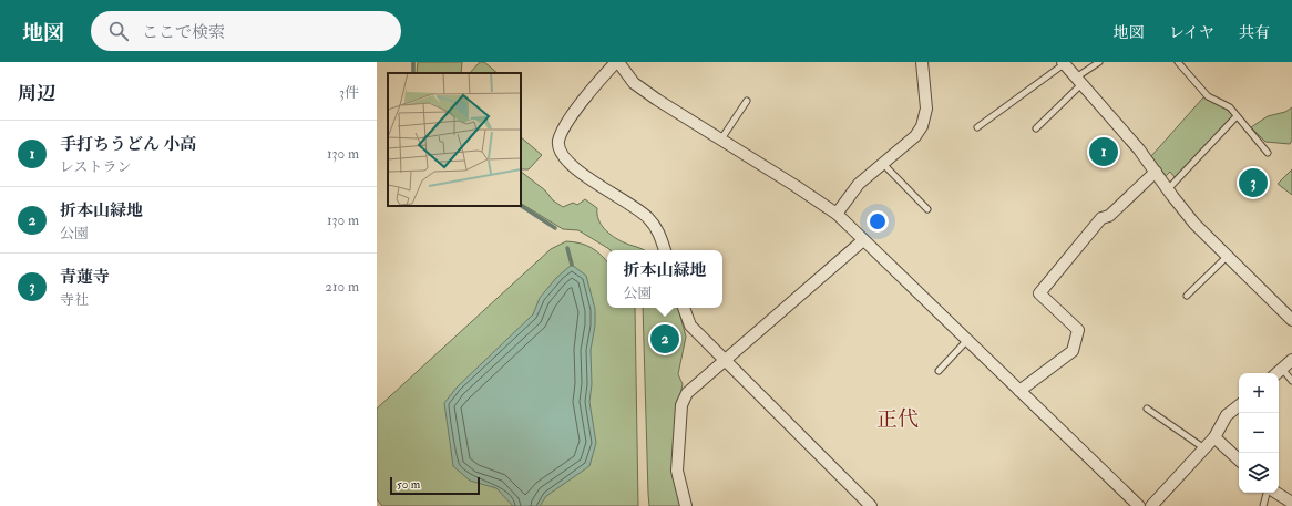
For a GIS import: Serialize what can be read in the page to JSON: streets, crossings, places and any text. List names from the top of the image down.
{
  "districts": ["正代"],
  "scale_bar": "50 m",
  "page": {
    "header": "地図",
    "search": "ここで検索",
    "nav": ["地図", "レイヤ", "共有"],
    "heading": ["周辺", "3件"],
    "list": [
      {
        "mark": "1",
        "name": "手打ちうどん 小高",
        "note": "レストラン",
        "value": "130 m"
      },
      {
        "mark": "2",
        "name": "折本山緑地",
        "note": "公園",
        "value": "130 m"
      },
      {
        "mark": "3",
        "name": "青蓮寺",
        "note": "寺社",
        "value": "210 m"
      }
    ],
    "pins": ["1", "3", "2"],
    "popup": ["折本山緑地", "公園"],
    "map_buttons": ["+", "−"],
    "scale": "50 m"
  }
}
